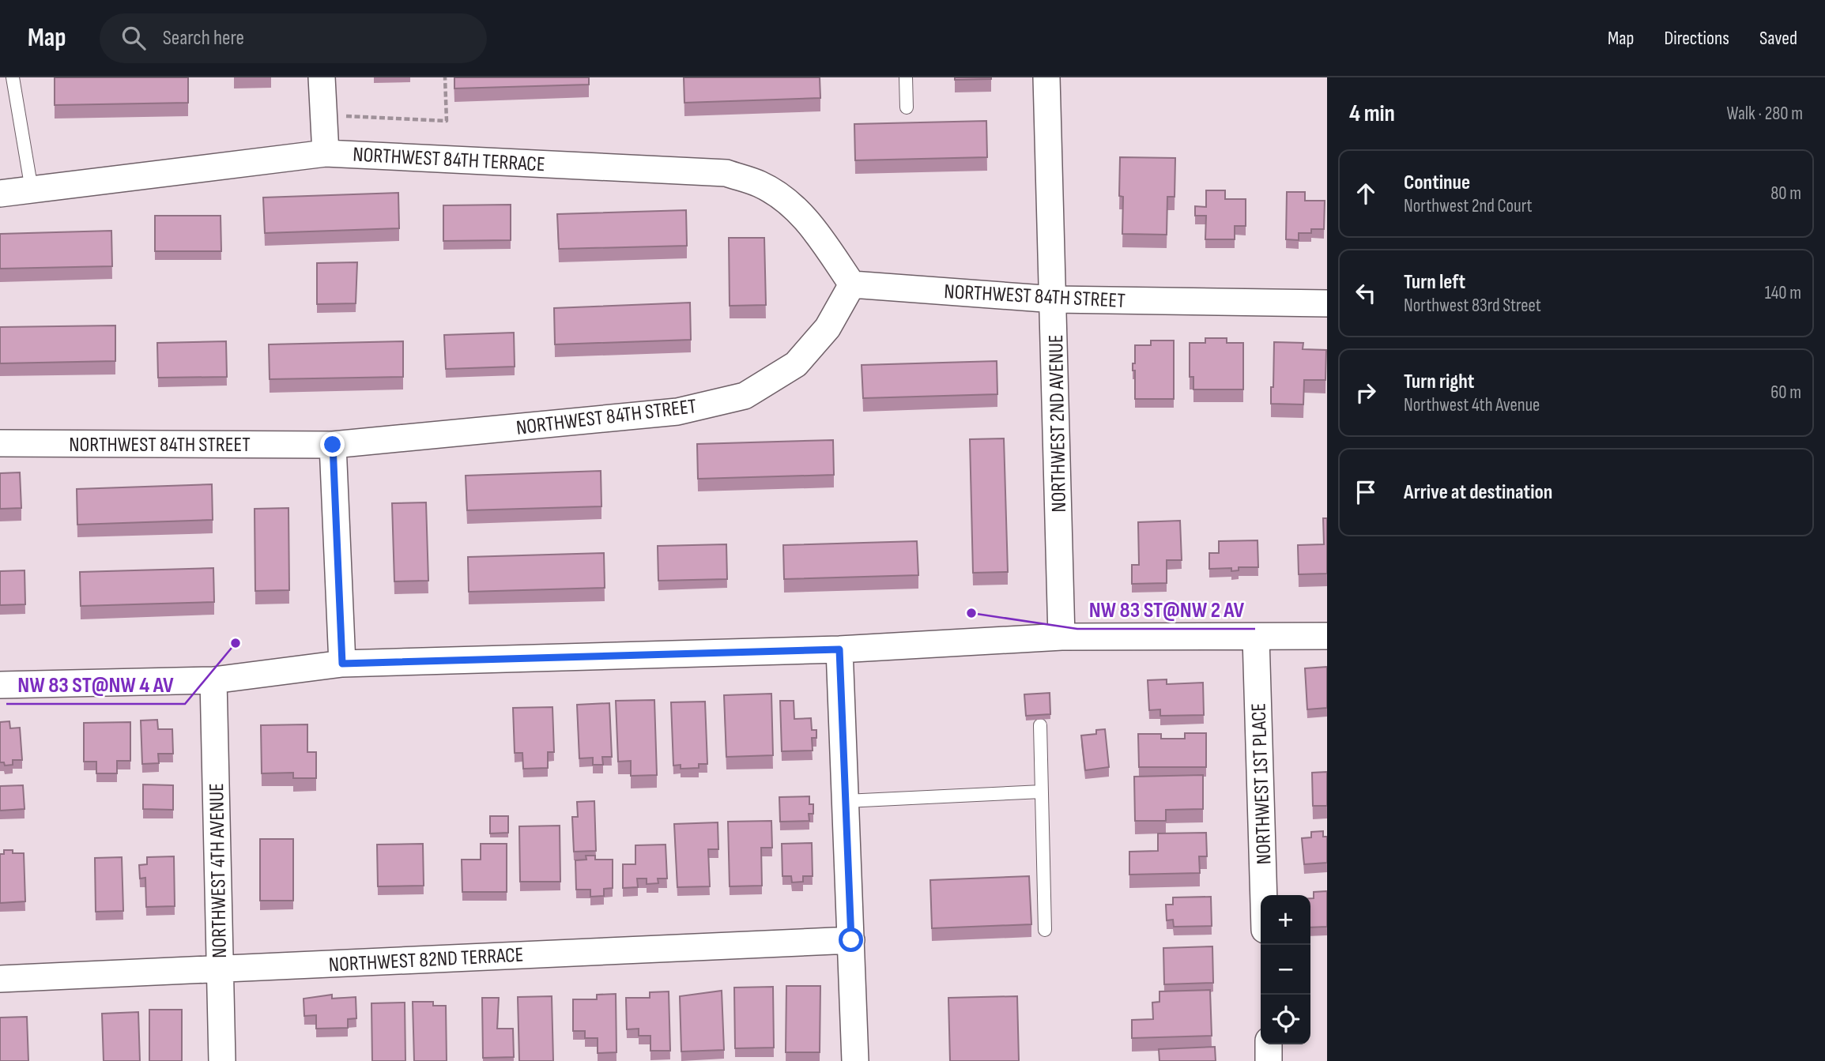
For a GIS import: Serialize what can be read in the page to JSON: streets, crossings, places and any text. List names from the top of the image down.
{
  "streets": {
    "street": [
      "NORTHWEST 84TH TERRACE",
      "NORTHWEST 84TH STREET",
      "NORTHWEST 2ND AVENUE",
      "NORTHWEST 1ST PLACE",
      "NORTHWEST 4TH AVENUE",
      "NORTHWEST 82ND TERRACE"
    ]
  },
  "crossings": [
    ["NORTHWEST 84TH TERRACE", "NORTHWEST 84TH STREET"],
    ["NORTHWEST 84TH STREET", "NORTHWEST 2ND AVENUE"],
    ["NORTHWEST 4TH AVENUE", "NORTHWEST 82ND TERRACE"]
  ],
  "places": ["NW 83 ST@NW 2 AV", "NW 83 ST@NW 4 AV"],
  "page": {
    "header": "Map",
    "search": "Search here",
    "nav": ["Map", "Directions", "Saved"],
    "heading": ["4 min", "Walk · 280 m"],
    "list": [
      ["Continue", "Northwest 2nd Court", "80 m"],
      ["Turn left", "Northwest 83rd Street", "140 m"],
      ["Turn right", "Northwest 4th Avenue", "60 m"],
      "Arrive at destination"
    ],
    "map_buttons": ["+", "−"]
  }
}
